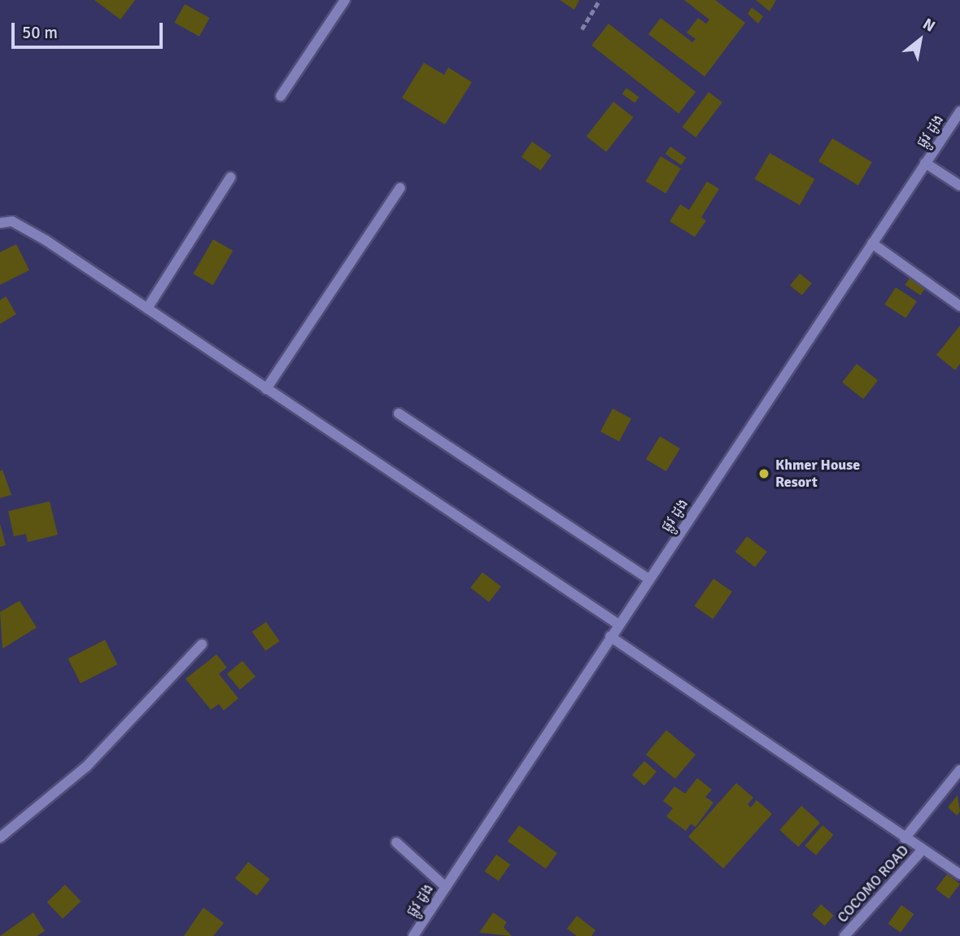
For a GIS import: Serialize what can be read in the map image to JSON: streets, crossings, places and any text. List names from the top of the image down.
{
  "streets": {
    "street": ["ផ្លូវ ដូង", "COCOMO ROAD"]
  },
  "places": ["Khmer House Resort"],
  "scale_bar": "50 m",
  "north": "top right"
}
